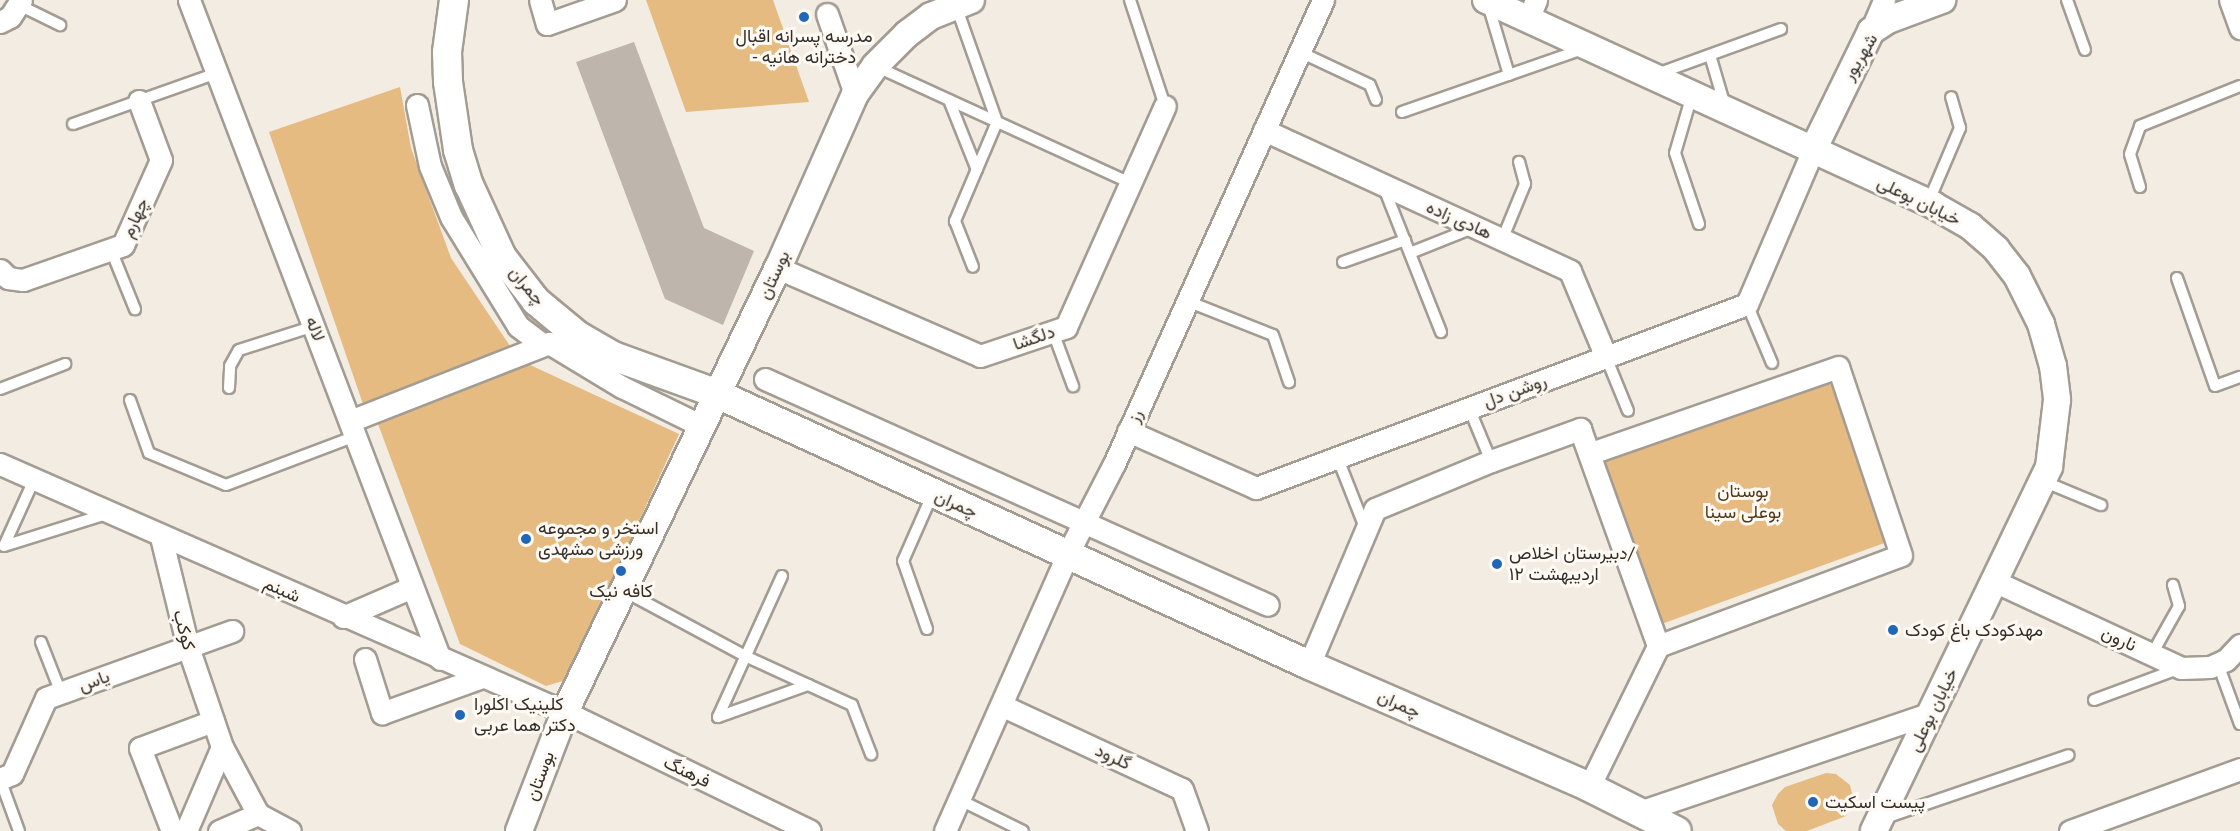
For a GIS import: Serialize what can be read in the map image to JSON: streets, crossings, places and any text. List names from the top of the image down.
{
  "streets": {
    "main road": ["چمران"],
    "street": [
      "شهریور",
      "خیابان بوعلی",
      "چهارم",
      "هادی زاده",
      "بوستان",
      "لاله",
      "دلگشا",
      "روشن دل",
      "رز",
      "شبنم",
      "کوکب",
      "نارون",
      "یاس",
      "گلرود",
      "فرهنگ"
    ]
  },
  "crossings": [
    ["شهریور", "خیابان بوعلی"],
    ["خیابان بوعلی", "نارون"],
    ["هادی زاده", "روشن دل"],
    ["هادی زاده", "رز"],
    ["بوستان", "چمران"],
    ["بوستان", "دلگشا"],
    ["بوستان", "شبنم"],
    ["بوستان", "فرهنگ"],
    ["چمران", "رز"],
    ["لاله", "شبنم"],
    ["روشن دل", "رز"],
    ["رز", "گلرود"],
    ["شبنم", "کوکب"],
    ["شبنم", "فرهنگ"],
    ["کوکب", "یاس"]
  ],
  "parks": ["بوستان بوعلی سینا"],
  "places": [
    "مدرسه پسرانه اقبال - دخترانه هانیه",
    "استخر و مجموعه ورزشی مشهدی",
    "دبیرستان اخلاص/ ۱۲ اردیبهشت",
    "کافه نیک",
    "مهدکودک باغ کودک",
    "کلینیک اکلورا دکتر هما عربی",
    "پیست اسکیت"
  ]
}
